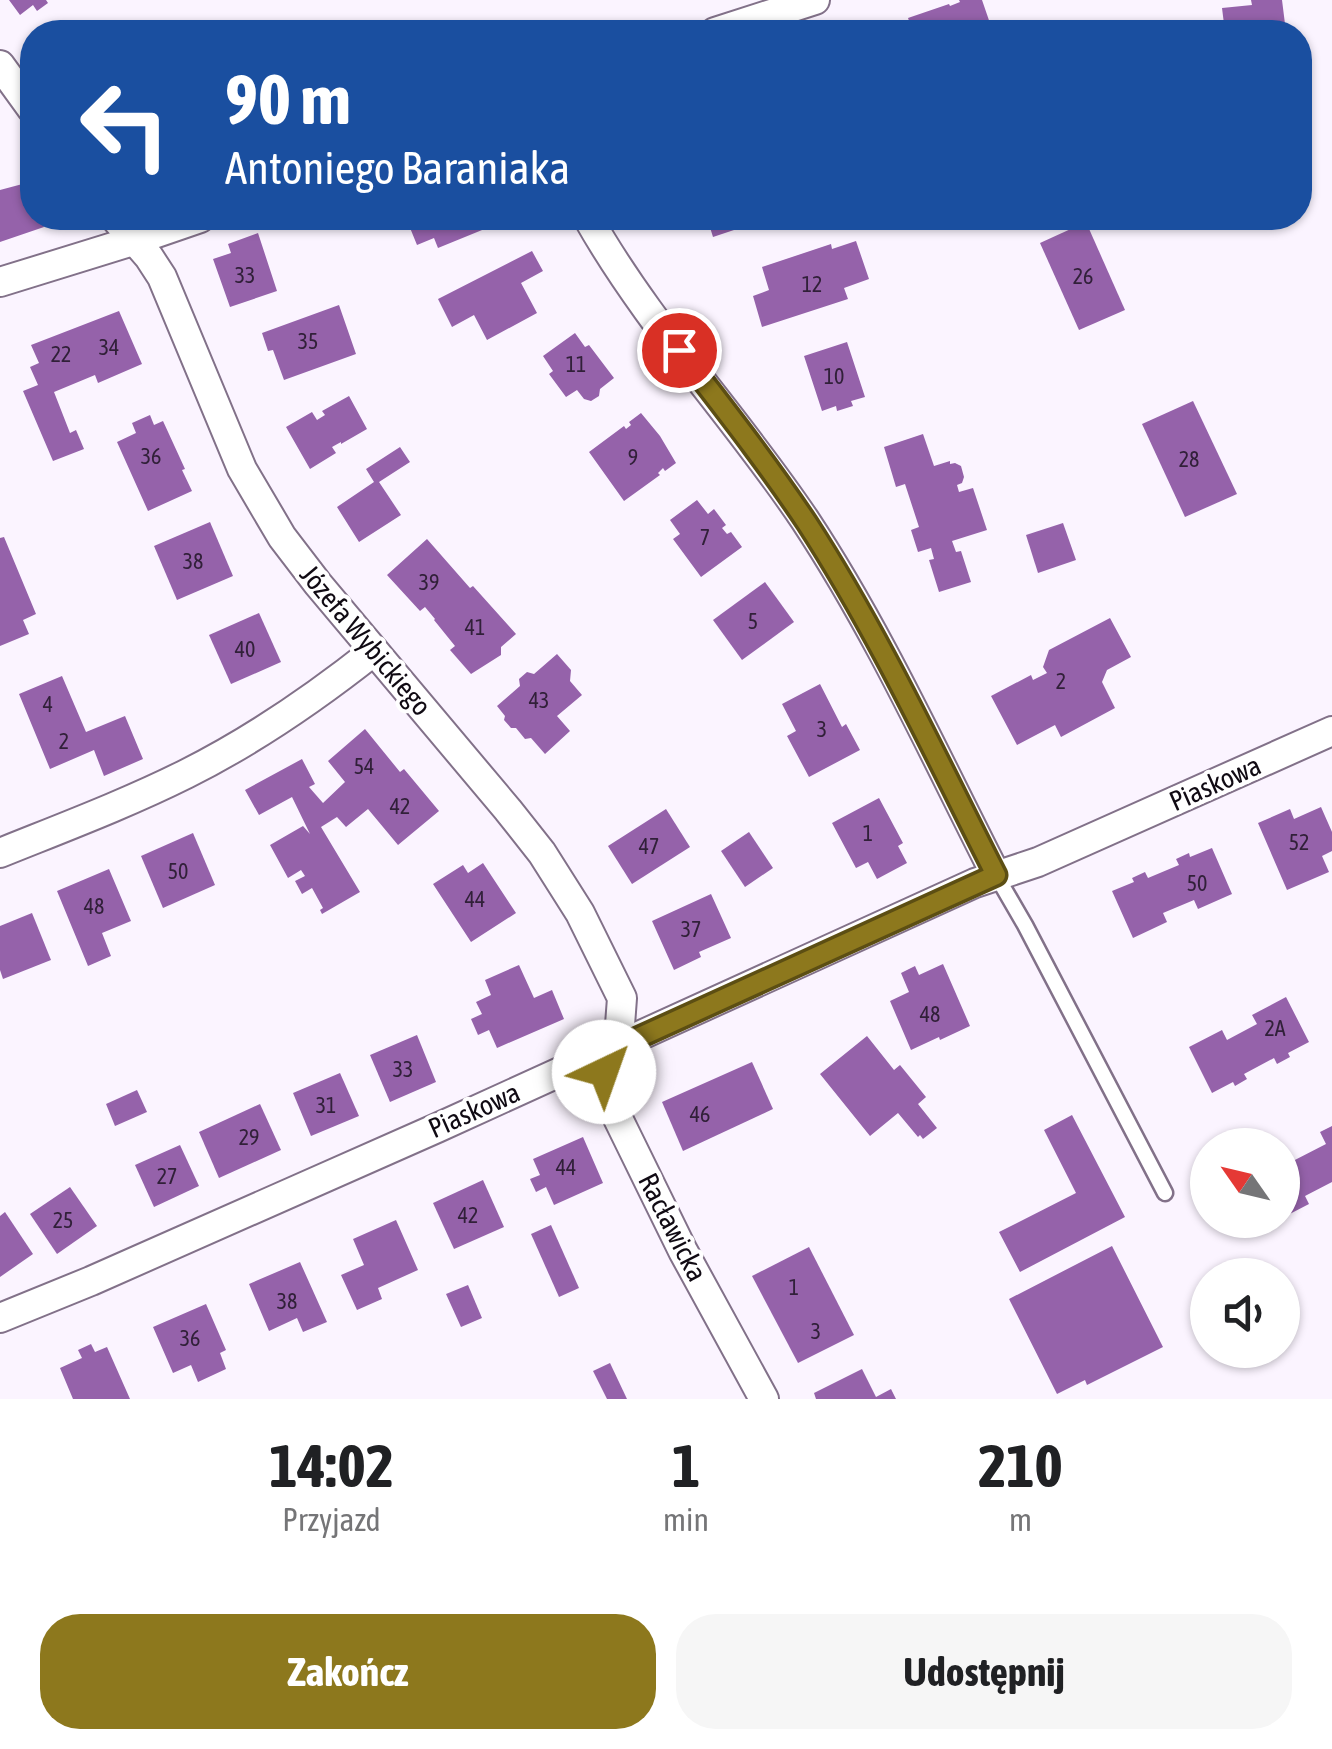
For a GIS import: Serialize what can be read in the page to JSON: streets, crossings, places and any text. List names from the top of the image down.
{
  "streets": {
    "street": ["Józefa Wybickiego", "Piaskowa", "Racławicka"]
  },
  "crossings": [
    ["Józefa Wybickiego", "Piaskowa"],
    ["Józefa Wybickiego", "Racławicka"],
    ["Piaskowa", "Racławicka"]
  ],
  "house_numbers": [
    "33",
    "26",
    "12",
    "35",
    "34",
    "22",
    "11",
    "10",
    "36",
    "9",
    "28",
    "7",
    "38",
    "39",
    "5",
    "41",
    "40",
    "2",
    "43",
    "4",
    "3",
    "2",
    "54",
    "42",
    "1",
    "52",
    "47",
    "50",
    "50",
    "44",
    "48",
    "37",
    "48",
    "2A",
    "33",
    "31",
    "46",
    "29",
    "44",
    "27",
    "42",
    "25",
    "1",
    "38",
    "3",
    "36"
  ],
  "north": "top left",
  "page": {
    "turn": ["90 m", "Antoniego Baraniaka"],
    "eta": [
      "14:02",
      "Przyjazd",
      "1",
      "min",
      "210",
      "m"
    ],
    "buttons": ["Zakończ", "Udostępnij"]
  }
}
